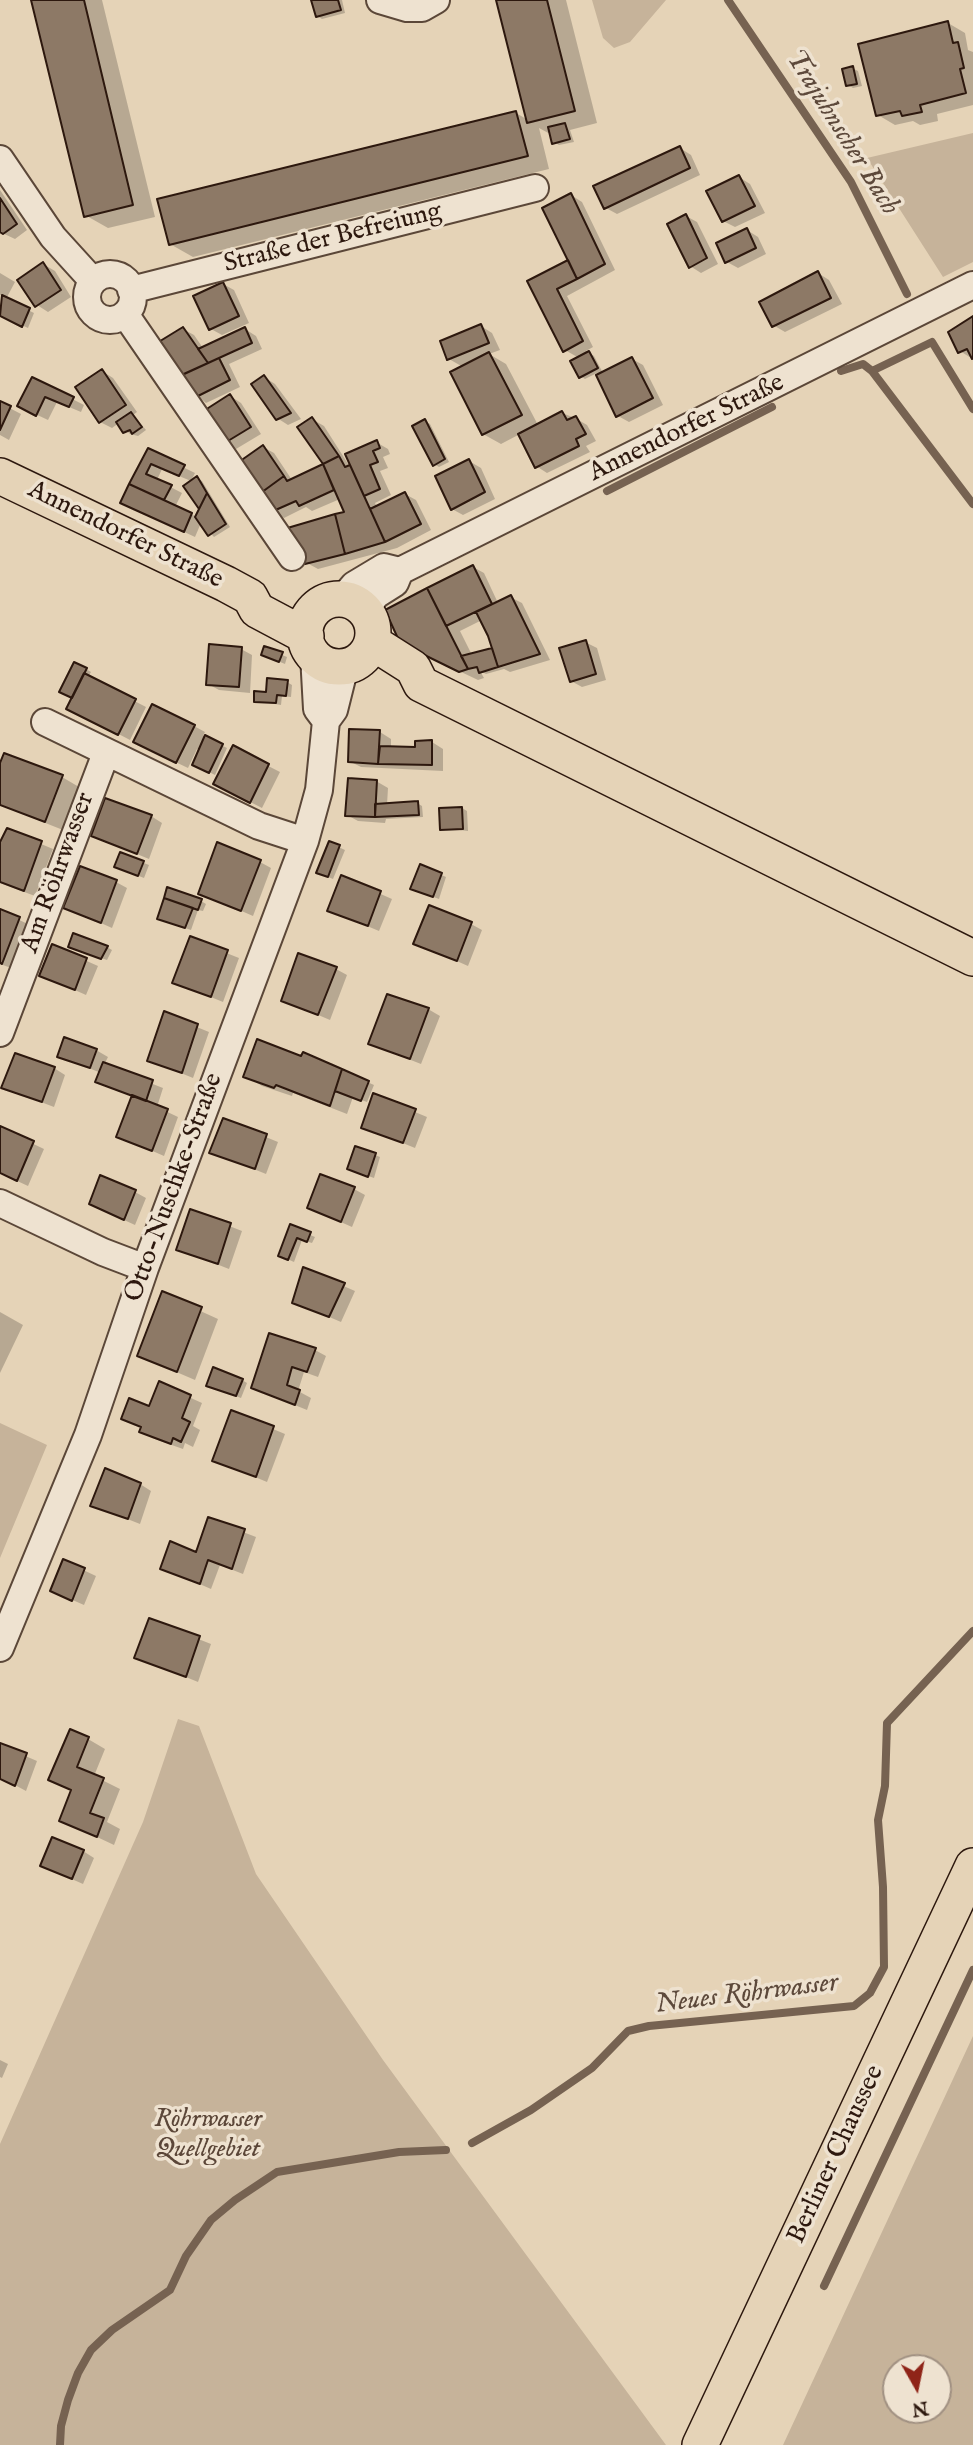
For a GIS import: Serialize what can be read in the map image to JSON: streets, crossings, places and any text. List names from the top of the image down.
{
  "streets": {
    "main road": ["Annendorfer Straße", "Berliner Chaussee"],
    "street": ["Straße der Befreiung", "Am Röhrwasser", "Otto-Nuschke-Straße"]
  },
  "crossings": [
    ["Annendorfer Straße", "Otto-Nuschke-Straße"]
  ],
  "water": ["Trajuhnscher Bach", "Neues Röhrwasser"],
  "parks": ["Röhrwasser Quellgebiet"],
  "north": "bottom"
}
